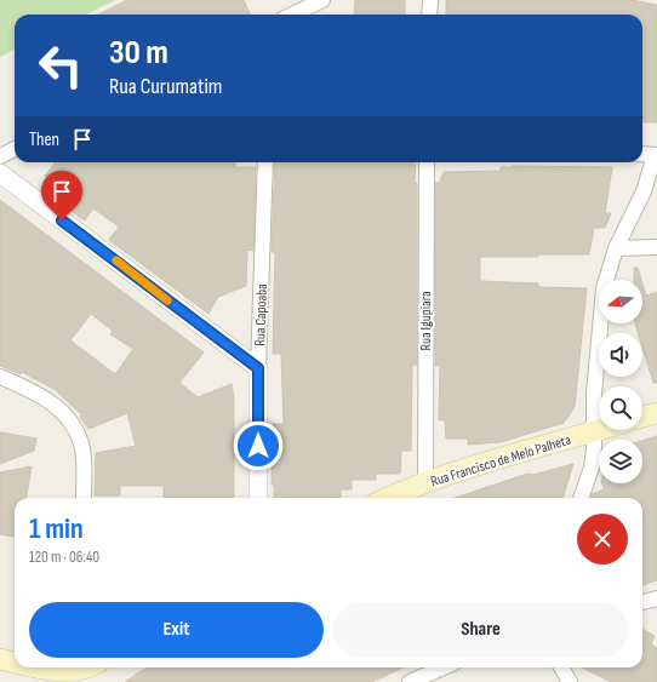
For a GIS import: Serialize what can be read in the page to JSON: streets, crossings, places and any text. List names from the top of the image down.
{
  "streets": {
    "main road": ["Rua Francisco de Melo Palheta"],
    "street": ["Rua Capoaba", "Rua Igupiara"]
  },
  "crossings": [
    ["Rua Igupiara", "Rua Francisco de Melo Palheta"]
  ],
  "north": "left",
  "page": {
    "turn": ["30 m", "Rua Curumatim"],
    "then": "Then",
    "heading": ["1 min", "120 m · 06:40"],
    "buttons": ["Exit", "Share"]
  }
}
